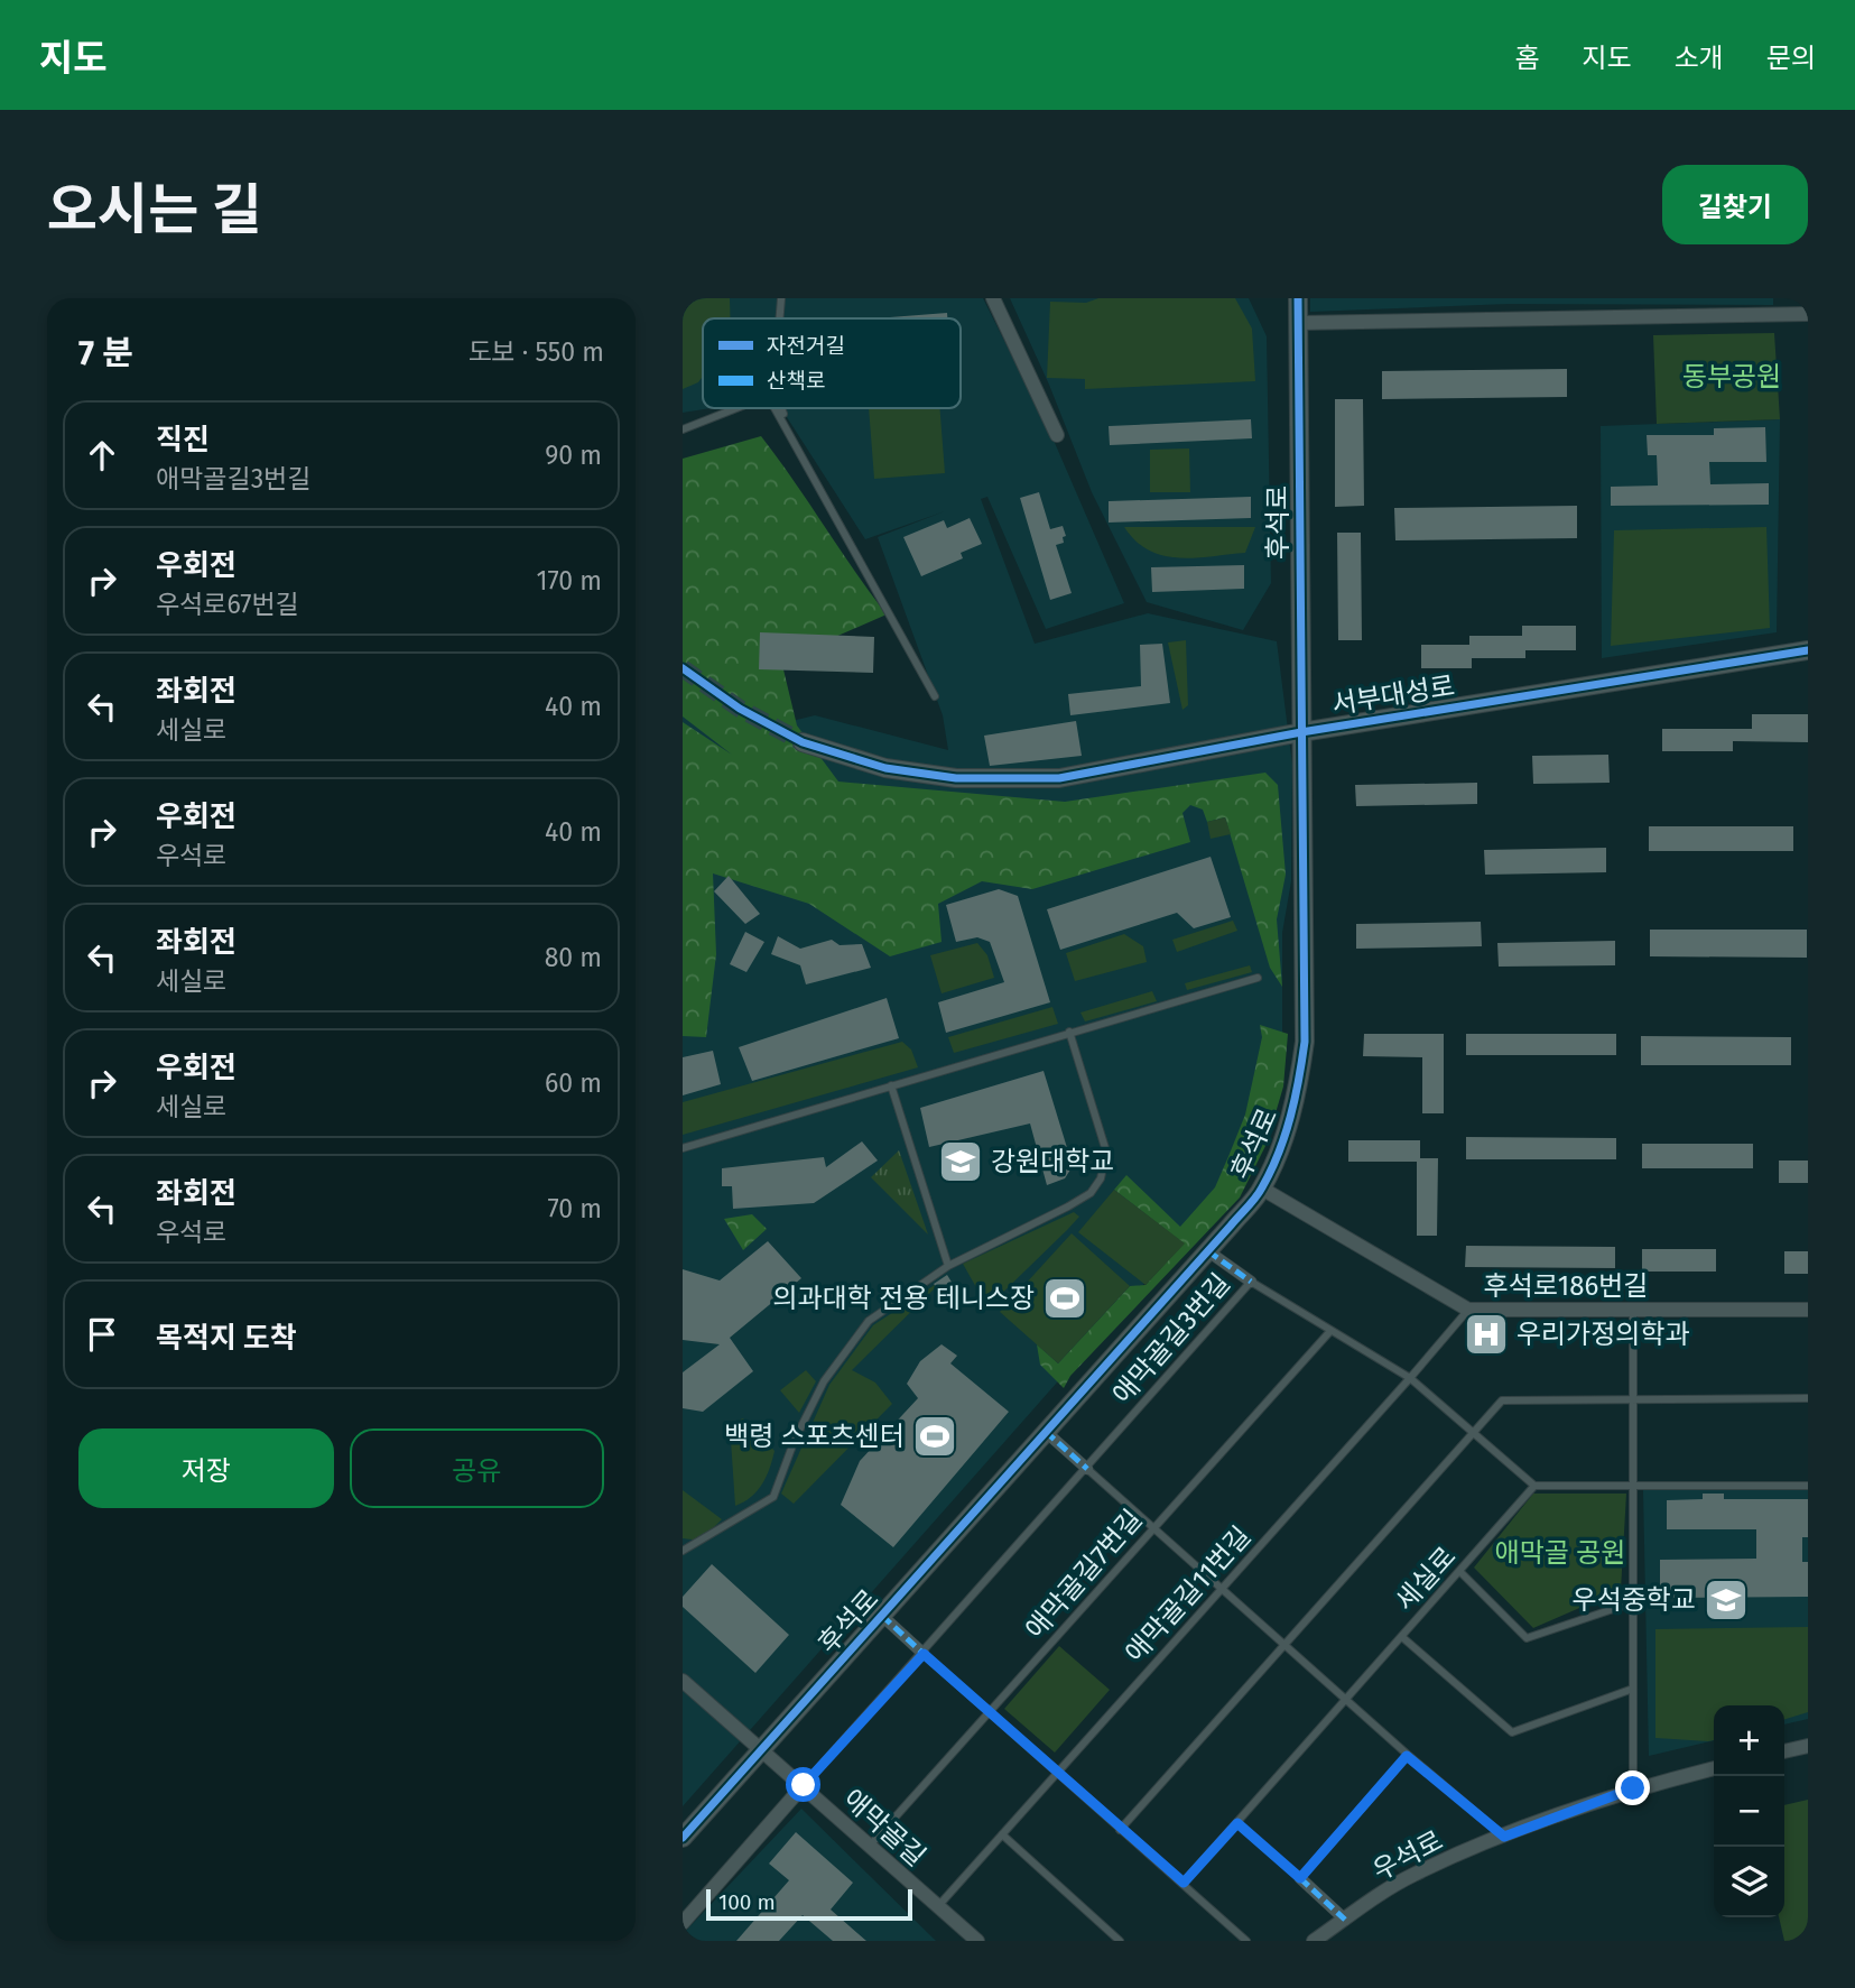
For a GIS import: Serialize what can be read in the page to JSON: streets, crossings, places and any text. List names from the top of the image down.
{
  "streets": {
    "street": [
      "후석로",
      "서부대성로",
      "후석로186번길",
      "애막골길",
      "우석로"
    ],
    "lane": [
      "애막골길3번길",
      "애막골길7번길",
      "세실로",
      "애막골길11번길"
    ]
  },
  "crossings": [
    ["후석로", "서부대성로"],
    ["후석로", "후석로186번길"],
    ["후석로", "애막골길"],
    ["후석로186번길", "애막골길11번길"],
    ["애막골길3번길", "애막골길7번길"],
    ["애막골길3번길", "세실로"],
    ["애막골길3번길", "애막골길11번길"],
    ["애막골길3번길", "애막골길"],
    ["애막골길7번길", "애막골길"],
    ["애막골길11번길", "애막골길"]
  ],
  "parks": ["동부공원", "애막골 공원"],
  "places": {
    "school or university": ["강원대학교", "우석중학교"],
    "sports": ["의과대학 전용 테니스장", "백령 스포츠센터"],
    "hospital": ["우리가정의학과"]
  },
  "legend": ["자전거길", "산책로"],
  "scale_bar": "100 m",
  "page": {
    "header": "지도",
    "nav": [
      "홈",
      "지도",
      "소개",
      "문의"
    ],
    "title": "오시는 길",
    "buttons": [
      "길찾기",
      ["저장", "공유"]
    ],
    "heading": ["7 분", "도보 · 550 m"],
    "list": [
      ["직진", "애막골길3번길", "90 m"],
      ["우회전", "우석로67번길", "170 m"],
      ["좌회전", "세실로", "40 m"],
      ["우회전", "우석로", "40 m"],
      ["좌회전", "세실로", "80 m"],
      ["우회전", "세실로", "60 m"],
      ["좌회전", "우석로", "70 m"],
      "목적지 도착"
    ],
    "map_buttons": ["+", "−"],
    "scale": "100 m"
  }
}
